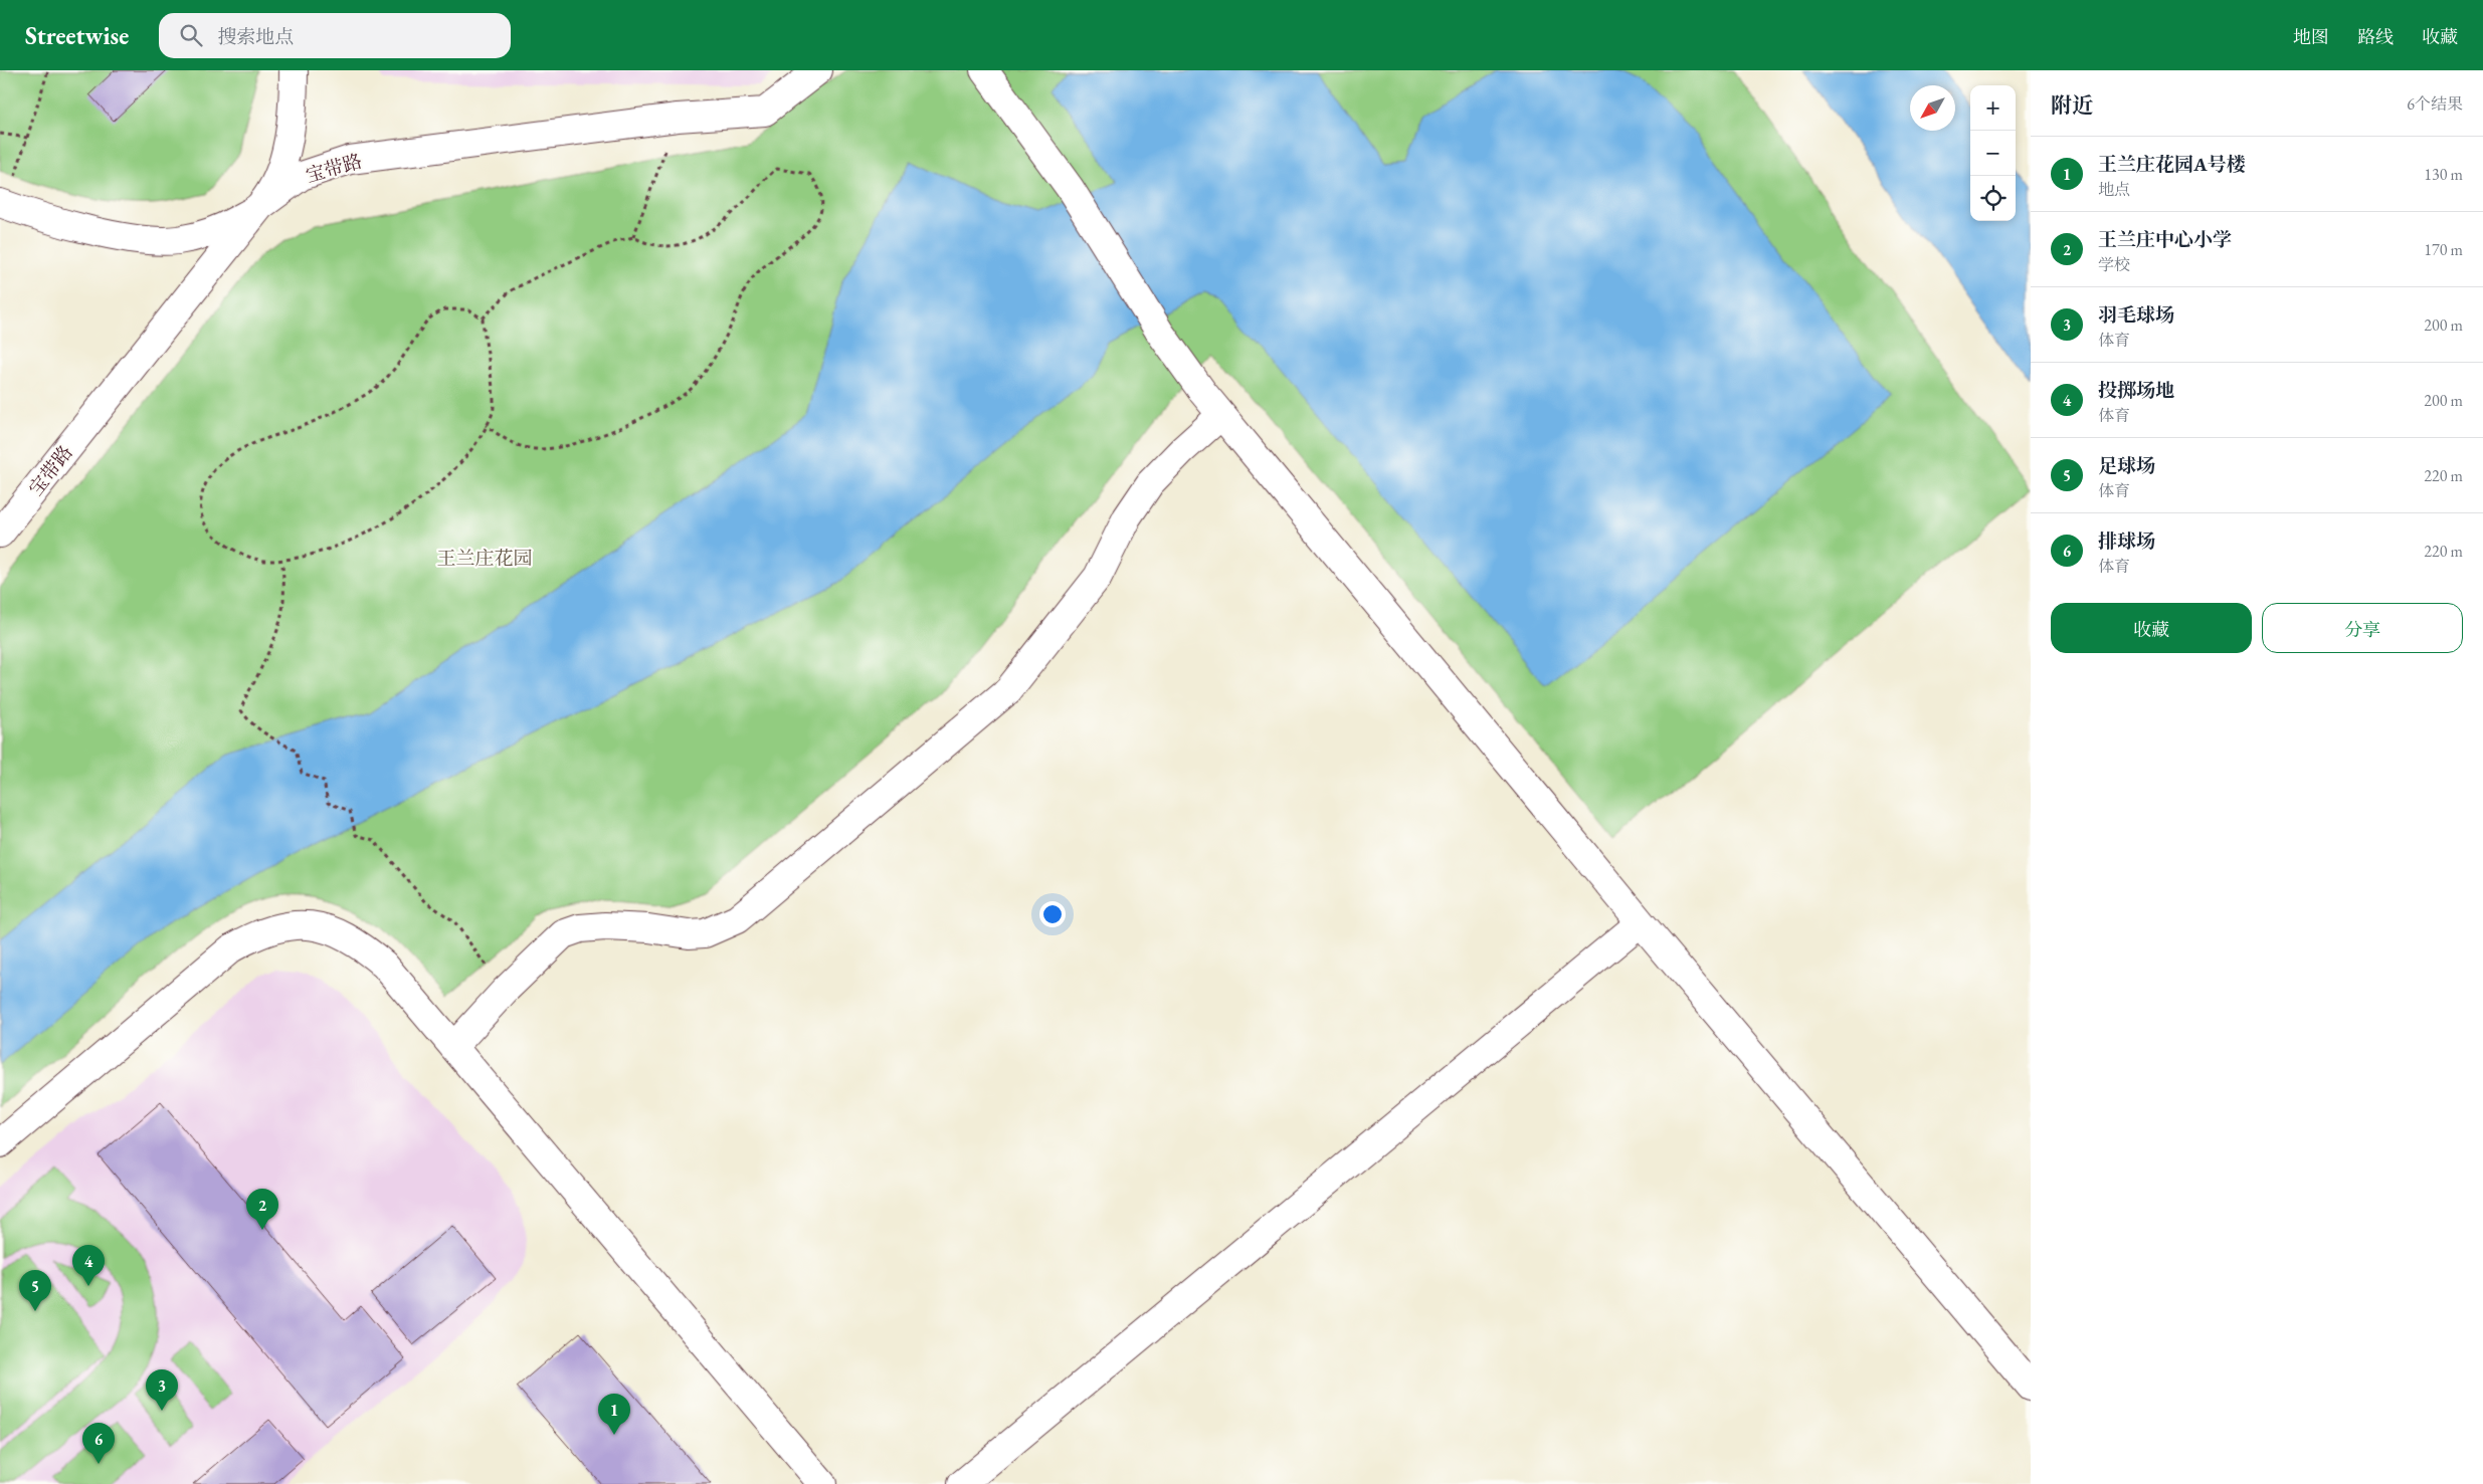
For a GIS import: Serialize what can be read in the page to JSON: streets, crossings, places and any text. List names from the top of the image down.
{
  "streets": {
    "street": ["宝带路"]
  },
  "parks": ["王兰庄花园"],
  "north": "bottom left",
  "page": {
    "header": "Streetwise",
    "search": "搜索地点",
    "nav": ["地图", "路线", "收藏"],
    "heading": ["附近", "6个结果"],
    "map_buttons": ["+", "−"],
    "list": [
      {
        "mark": "1",
        "name": "王兰庄花园A号楼",
        "note": "地点",
        "value": "130 m"
      },
      {
        "mark": "2",
        "name": "王兰庄中心小学",
        "note": "学校",
        "value": "170 m"
      },
      {
        "mark": "3",
        "name": "羽毛球场",
        "note": "体育",
        "value": "200 m"
      },
      {
        "mark": "4",
        "name": "投掷场地",
        "note": "体育",
        "value": "200 m"
      },
      {
        "mark": "5",
        "name": "足球场",
        "note": "体育",
        "value": "220 m"
      },
      {
        "mark": "6",
        "name": "排球场",
        "note": "体育",
        "value": "220 m"
      }
    ],
    "buttons": ["收藏", "分享"],
    "pins": [
      "2",
      "4",
      "5",
      "3",
      "1",
      "6"
    ]
  }
}
